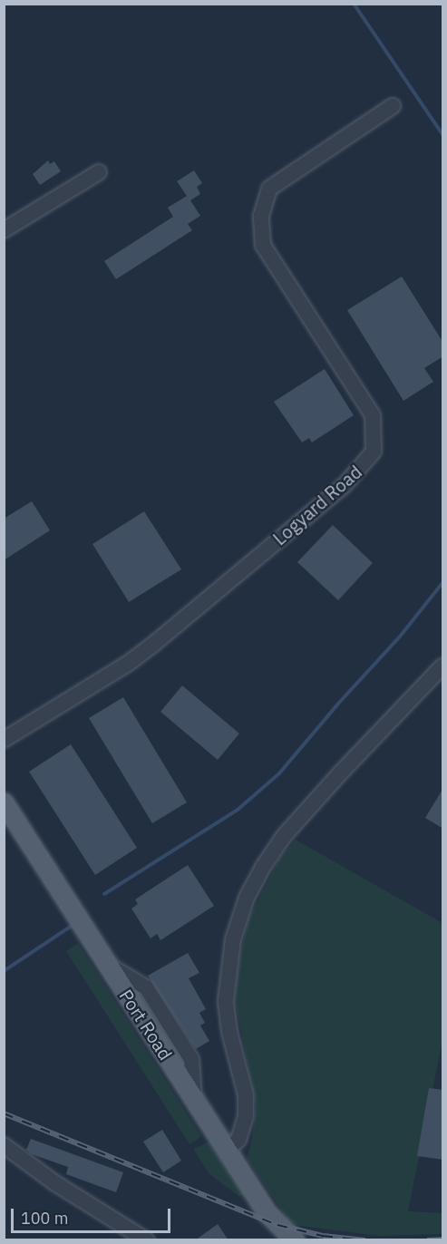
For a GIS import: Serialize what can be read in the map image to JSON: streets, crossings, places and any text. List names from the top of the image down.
{
  "streets": {
    "main road": ["Port Road"],
    "street": ["Logyard Road"]
  },
  "scale_bar": "100 m"
}
